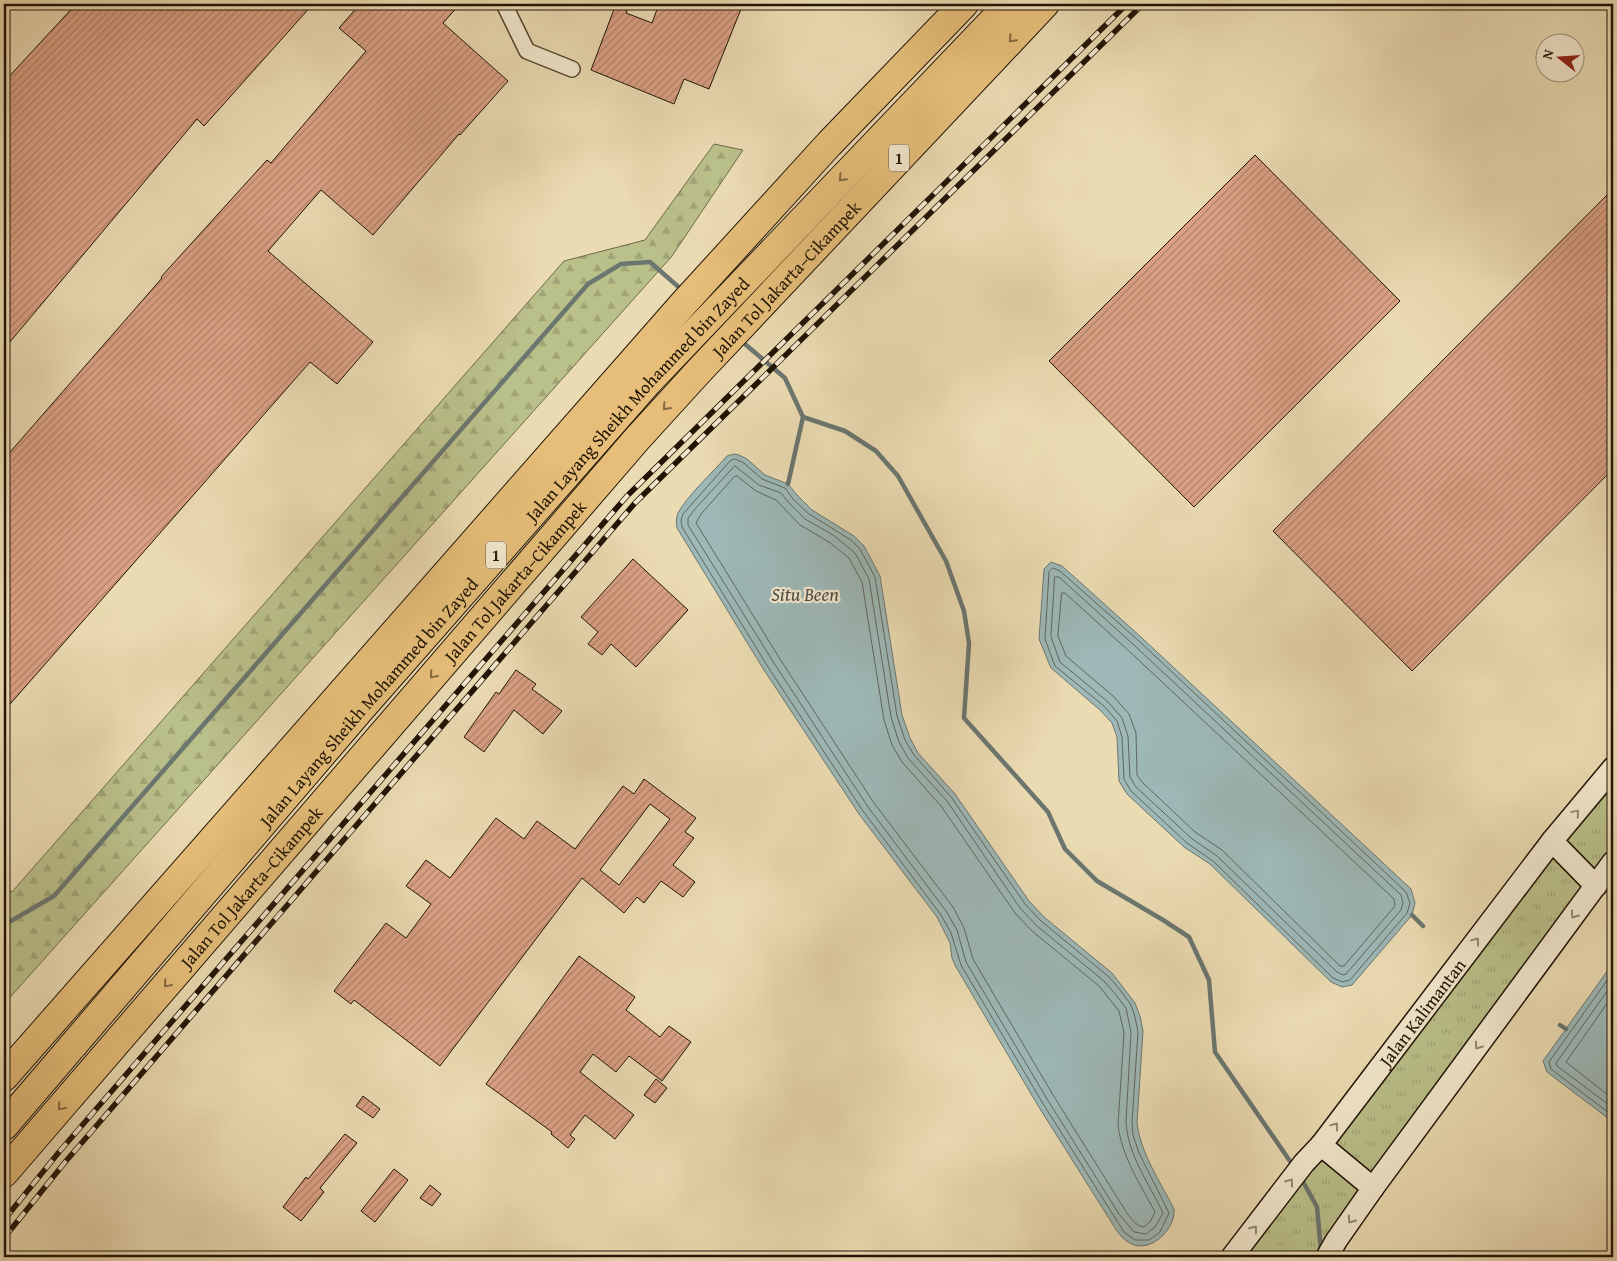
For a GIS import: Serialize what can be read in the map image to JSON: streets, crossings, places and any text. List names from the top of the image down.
{
  "streets": {
    "highway": ["1", "Jalan Tol Jakarta–Cikampek", "Jalan Layang Sheikh Mohammed bin Zayed"],
    "street": ["Jalan Kalimantan"]
  },
  "water": ["Situ Been"],
  "north": "left"
}
